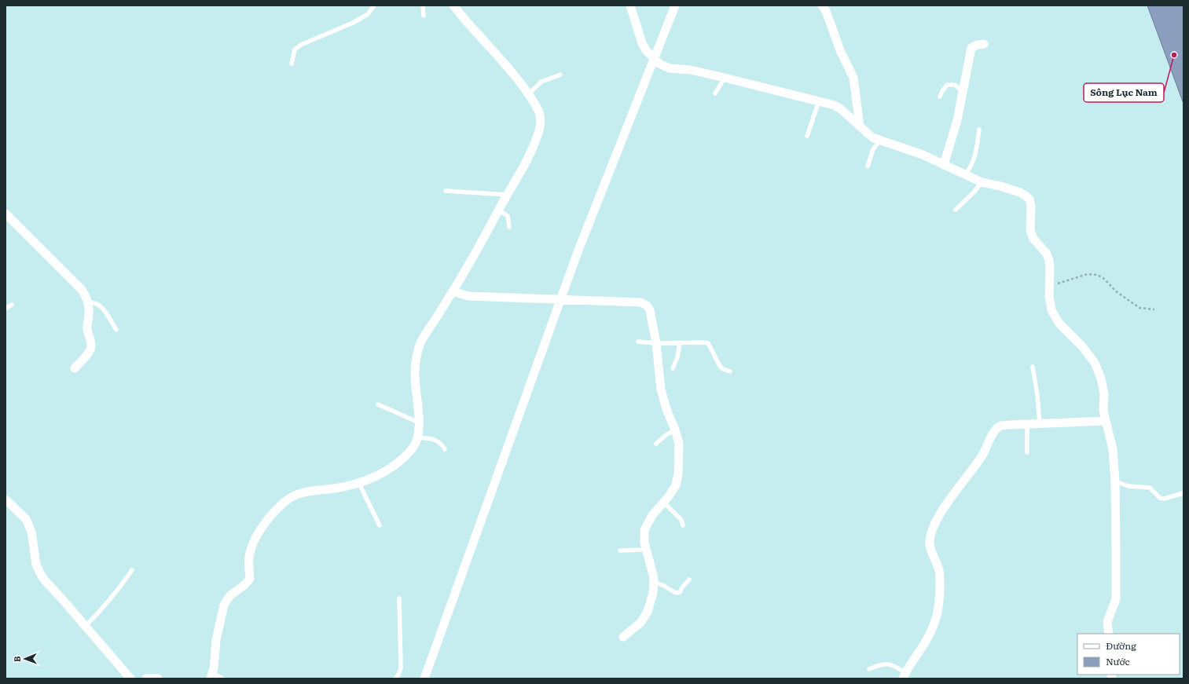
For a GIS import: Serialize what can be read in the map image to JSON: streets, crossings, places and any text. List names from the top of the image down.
{
  "places": ["Sông Lục Nam"],
  "legend": ["Đường", "Nước"],
  "north": "left"
}
